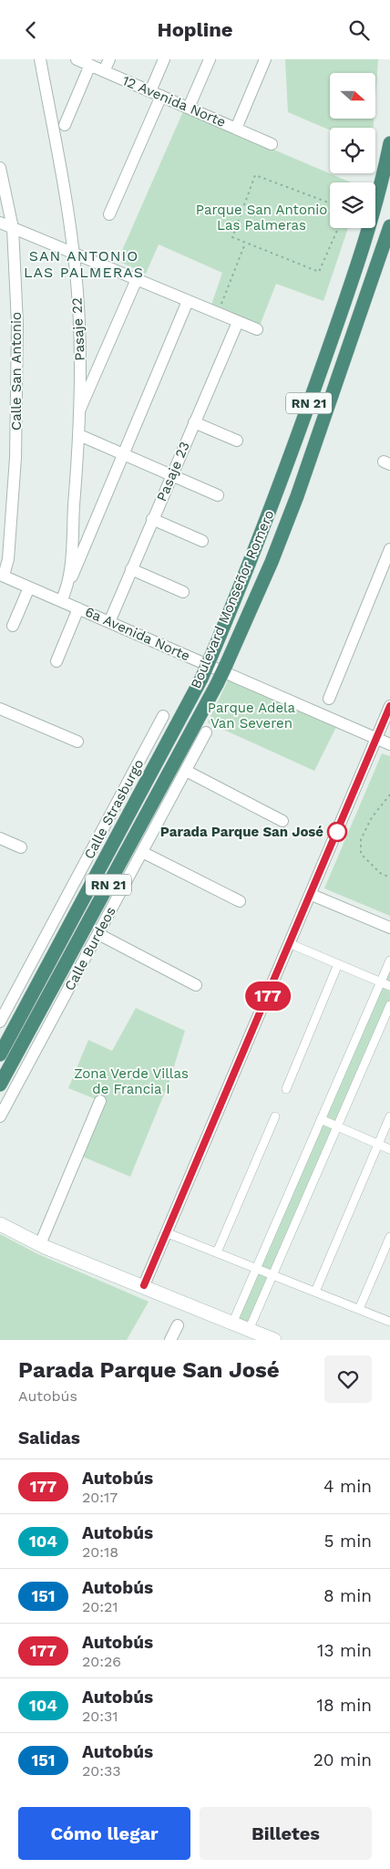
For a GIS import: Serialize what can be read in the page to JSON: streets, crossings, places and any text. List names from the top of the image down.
{
  "streets": {
    "highway": ["RN 21", "Boulevard Monseñor Romero"],
    "street": [
      "12 Avenida Norte",
      "Pasaje 22",
      "Calle San Antonio",
      "Pasaje 23",
      "6a Avenida Norte",
      "Calle Strasburgo",
      "Calle Burdeos"
    ]
  },
  "crossings": [
    ["Pasaje 22", "6a Avenida Norte"],
    ["Calle San Antonio", "6a Avenida Norte"],
    ["Pasaje 23", "6a Avenida Norte"]
  ],
  "districts": ["SAN ANTONIO LAS PALMERAS"],
  "parks": ["Parque San Antonio Las Palmeras", "Parque Adela Van Severen", "Zona Verde Villas de Francia I"],
  "places": ["Parada Parque San José"],
  "lines": ["bus line 177"],
  "north": "right",
  "page": {
    "header": "Hopline",
    "on_map": "177",
    "heading": [
      ["Parada Parque San José", "Autobús"],
      "Salidas"
    ],
    "list": [
      {
        "mark": "177",
        "name": "Autobús",
        "note": "20:17",
        "value": "4 min"
      },
      {
        "mark": "104",
        "name": "Autobús",
        "note": "20:18",
        "value": "5 min"
      },
      {
        "mark": "151",
        "name": "Autobús",
        "note": "20:21",
        "value": "8 min"
      },
      {
        "mark": "177",
        "name": "Autobús",
        "note": "20:26",
        "value": "13 min"
      },
      {
        "mark": "104",
        "name": "Autobús",
        "note": "20:31",
        "value": "18 min"
      },
      {
        "mark": "151",
        "name": "Autobús",
        "note": "20:33",
        "value": "20 min"
      }
    ],
    "buttons": ["Cómo llegar", "Billetes"]
  }
}
